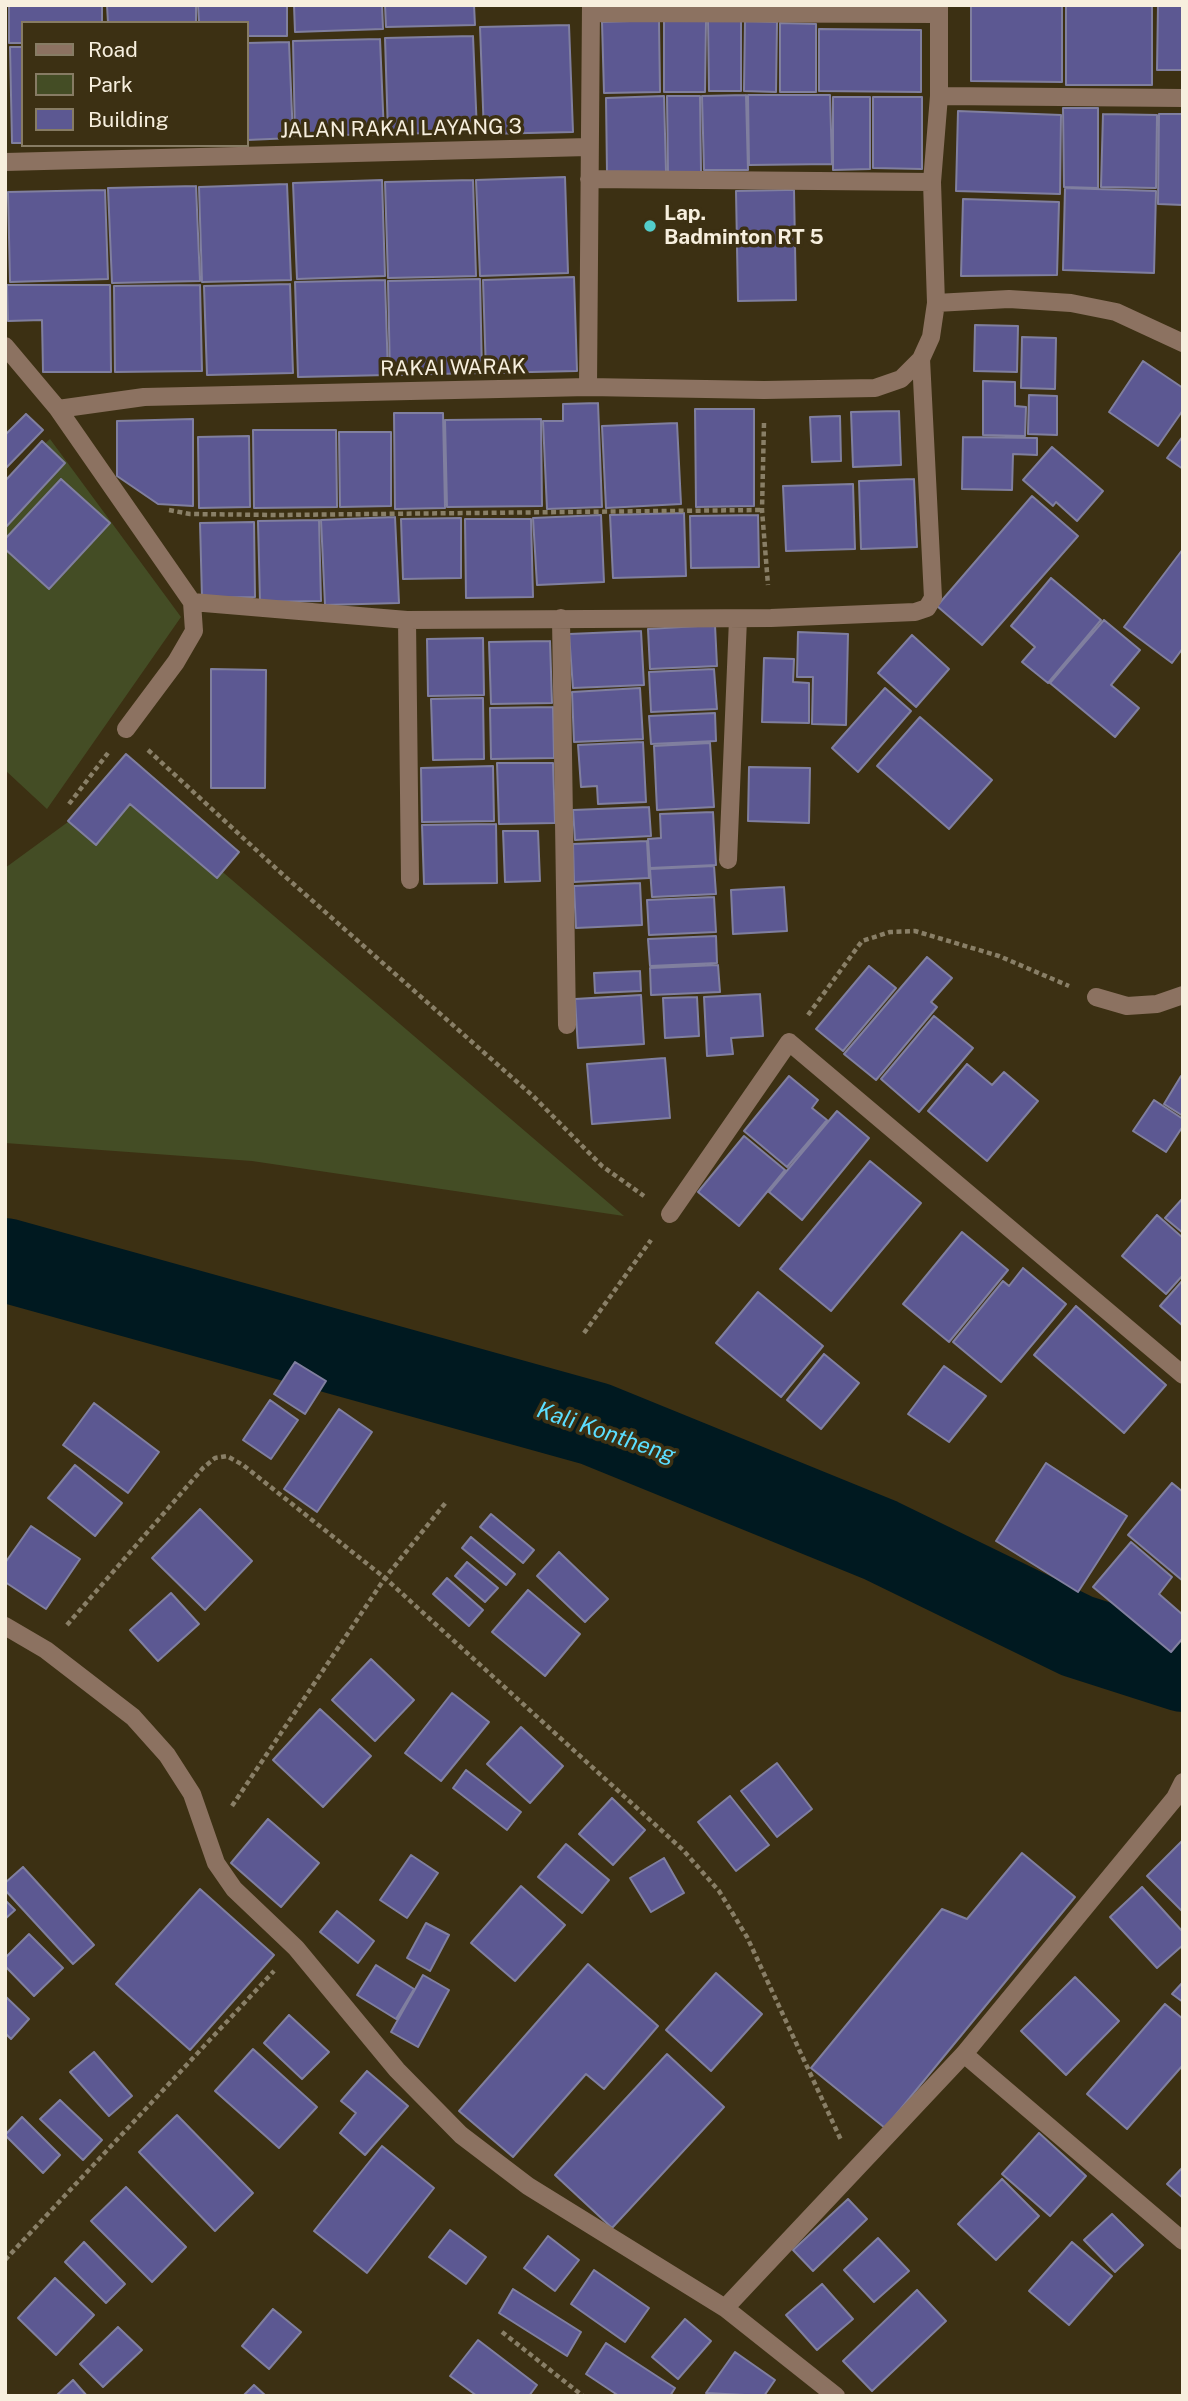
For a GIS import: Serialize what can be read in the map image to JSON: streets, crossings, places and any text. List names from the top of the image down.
{
  "streets": {
    "street": ["JALAN RAKAI LAYANG 3", "RAKAI WARAK"]
  },
  "water": ["Kali Kontheng"],
  "places": ["Lap. Badminton RT 5"],
  "legend": ["Road", "Park", "Building"]
}
